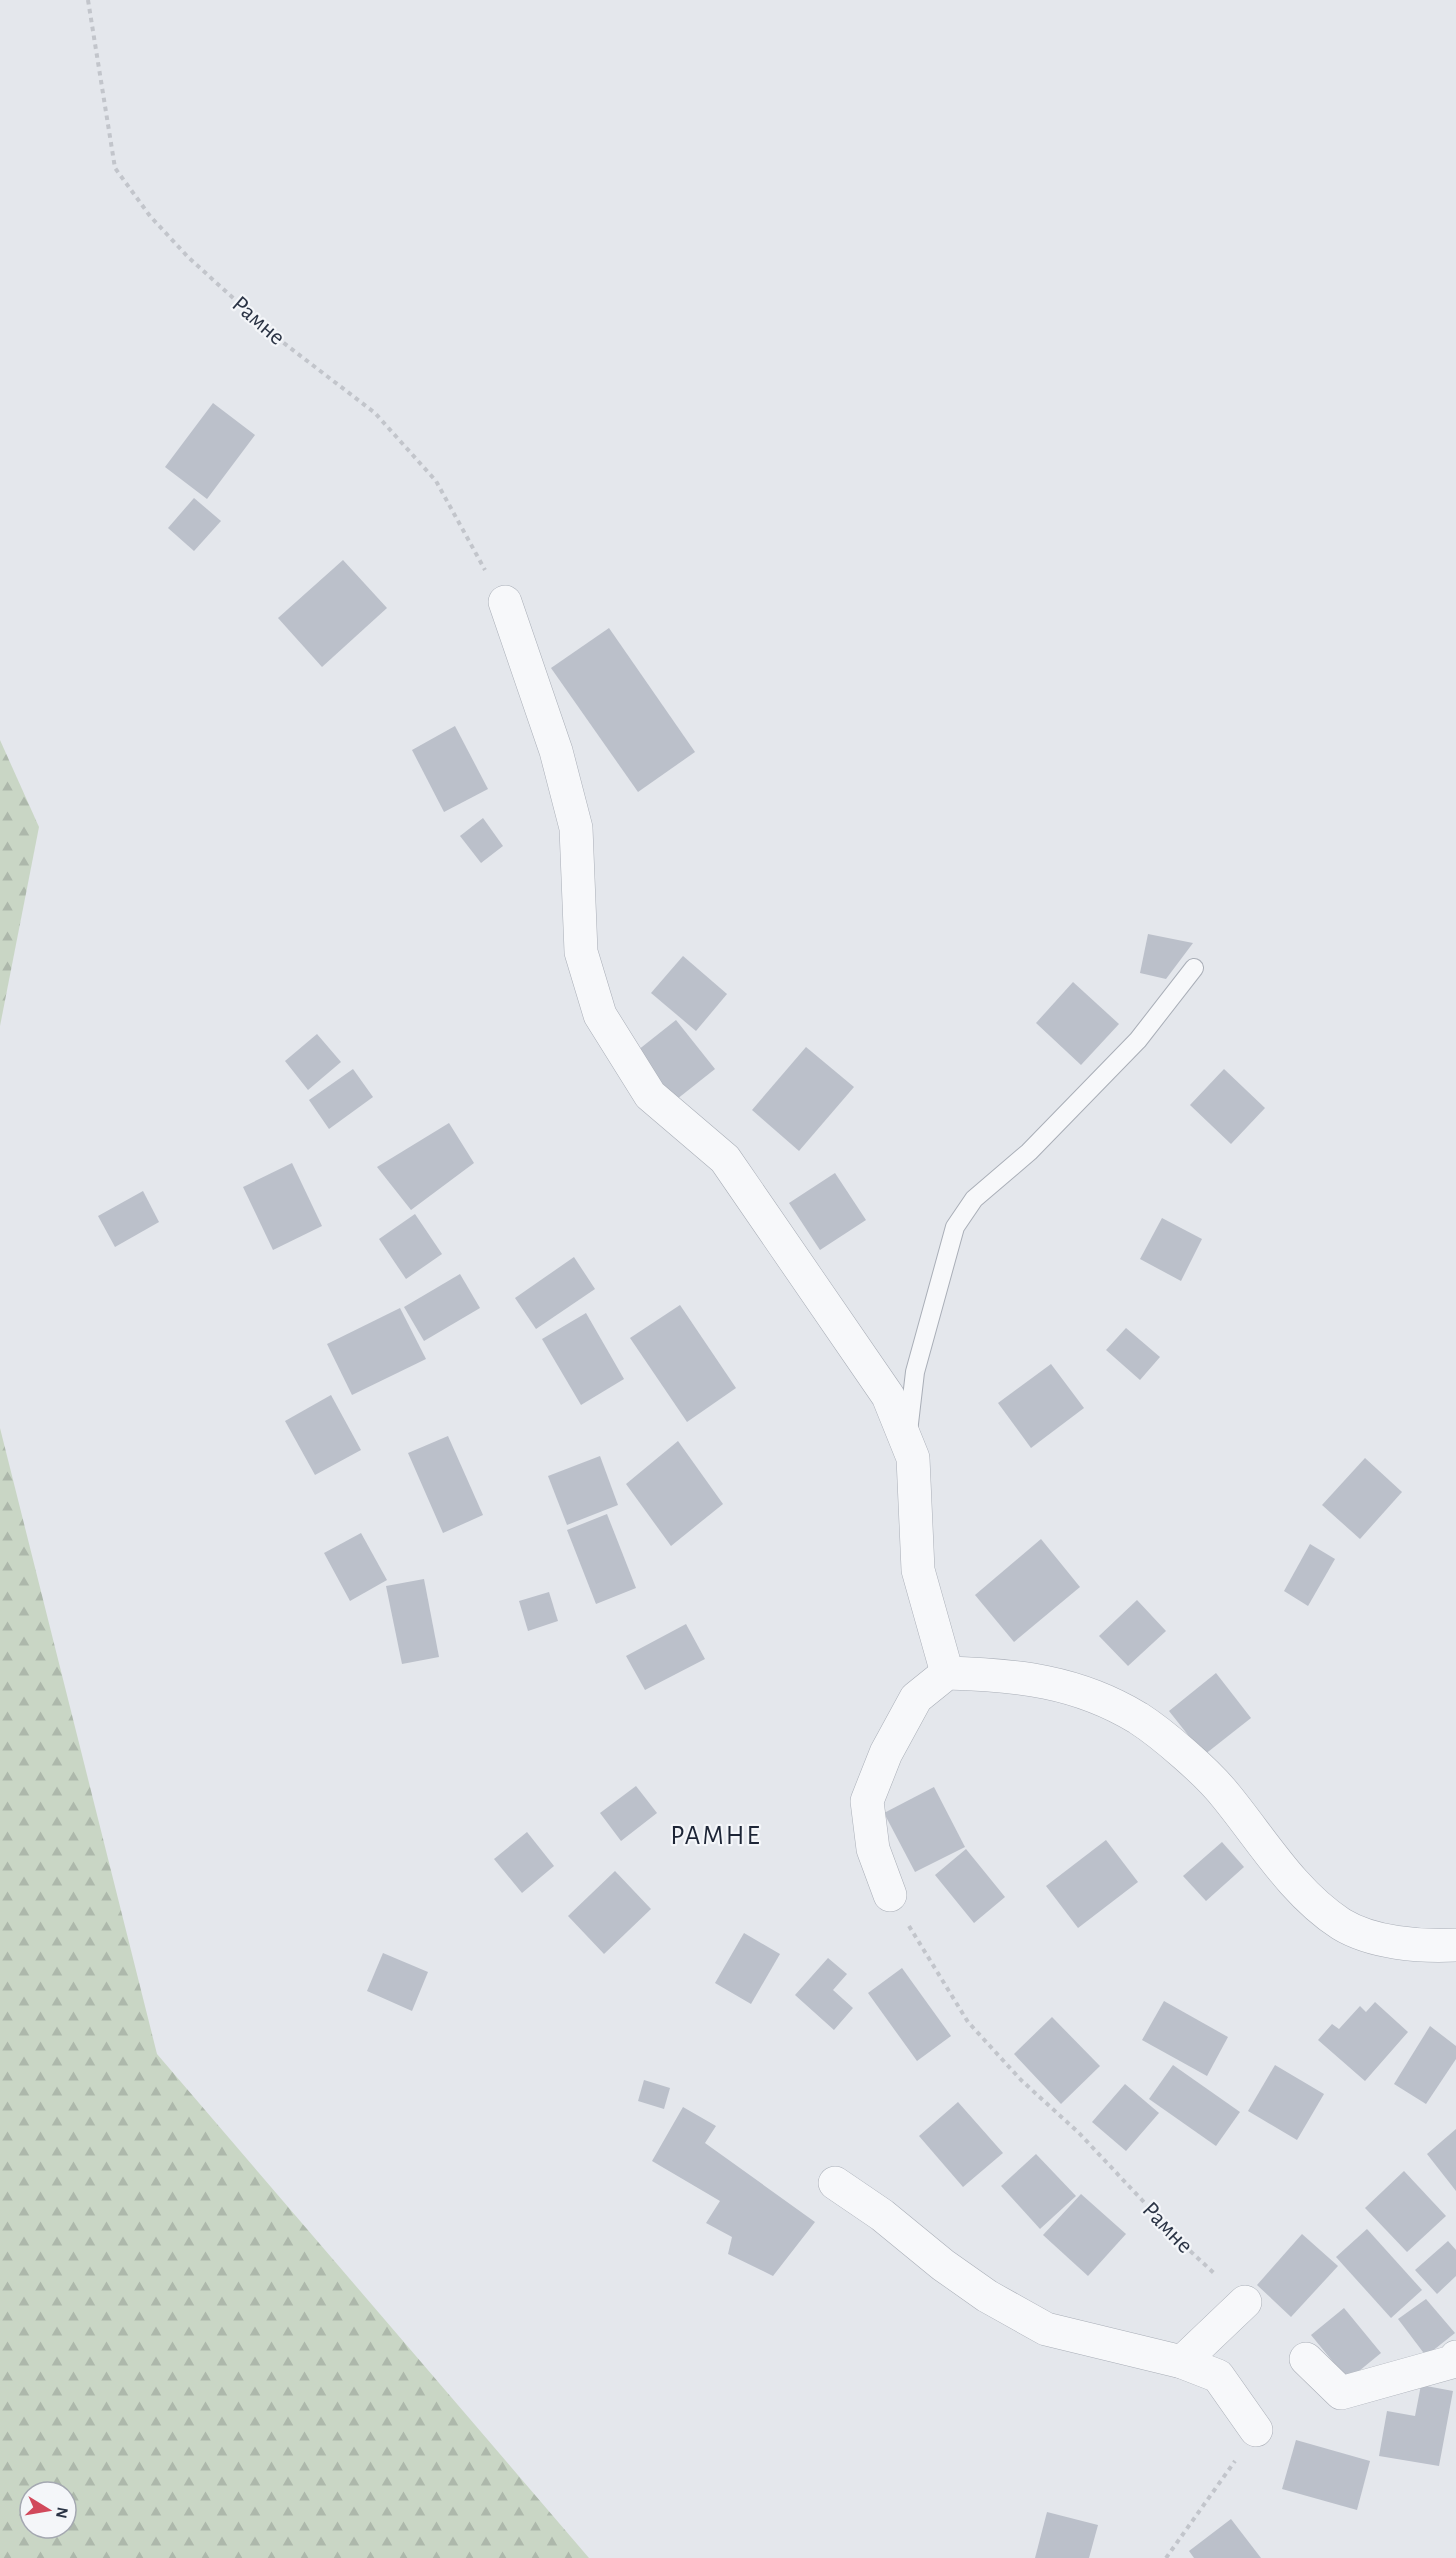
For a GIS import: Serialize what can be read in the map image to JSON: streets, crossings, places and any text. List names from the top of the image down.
{
  "streets": {
    "path": ["Рамне"]
  },
  "districts": ["РАМНЕ"],
  "north": "right"
}
